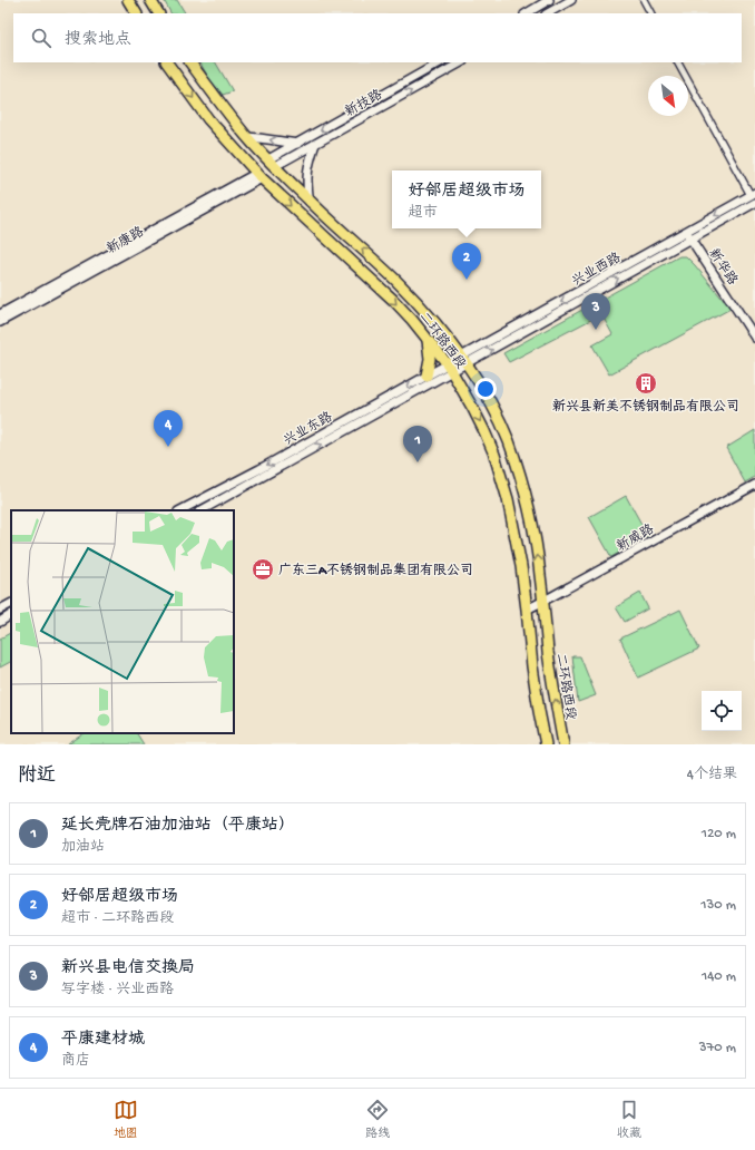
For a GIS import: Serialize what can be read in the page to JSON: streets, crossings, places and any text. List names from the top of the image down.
{
  "streets": {
    "main road": ["二环路西段"],
    "street": [
      "新技路",
      "新康路",
      "新华路",
      "兴业西路",
      "兴业东路",
      "新威路"
    ]
  },
  "crossings": [
    ["新技路", "二环路西段"],
    ["新康路", "二环路西段"],
    ["新华路", "兴业西路"],
    ["兴业西路", "二环路西段"],
    ["兴业西路", "兴业东路"],
    ["二环路西段", "兴业东路"],
    ["二环路西段", "新威路"]
  ],
  "places": {
    "building": ["新兴县新美不锈钢制品有限公司"],
    "office": ["广东三A不锈钢制品集团有限公司"]
  },
  "north": "bottom right",
  "page": {
    "search": "搜索地点",
    "popup": ["好邻居超级市场", "超市"],
    "pins": [
      "2",
      "3",
      "4",
      "1"
    ],
    "heading": ["附近", "4个结果"],
    "list": [
      {
        "mark": "1",
        "name": "延长壳牌石油加油站（平康站）",
        "note": "加油站",
        "value": "120 m"
      },
      {
        "mark": "2",
        "name": "好邻居超级市场",
        "note": "超市 · 二环路西段",
        "value": "130 m"
      },
      {
        "mark": "3",
        "name": "新兴县电信交换局",
        "note": "写字楼 · 兴业西路",
        "value": "140 m"
      },
      {
        "mark": "4",
        "name": "平康建材城",
        "note": "商店",
        "value": "370 m"
      }
    ],
    "nav": ["地图", "路线", "收藏"]
  }
}
